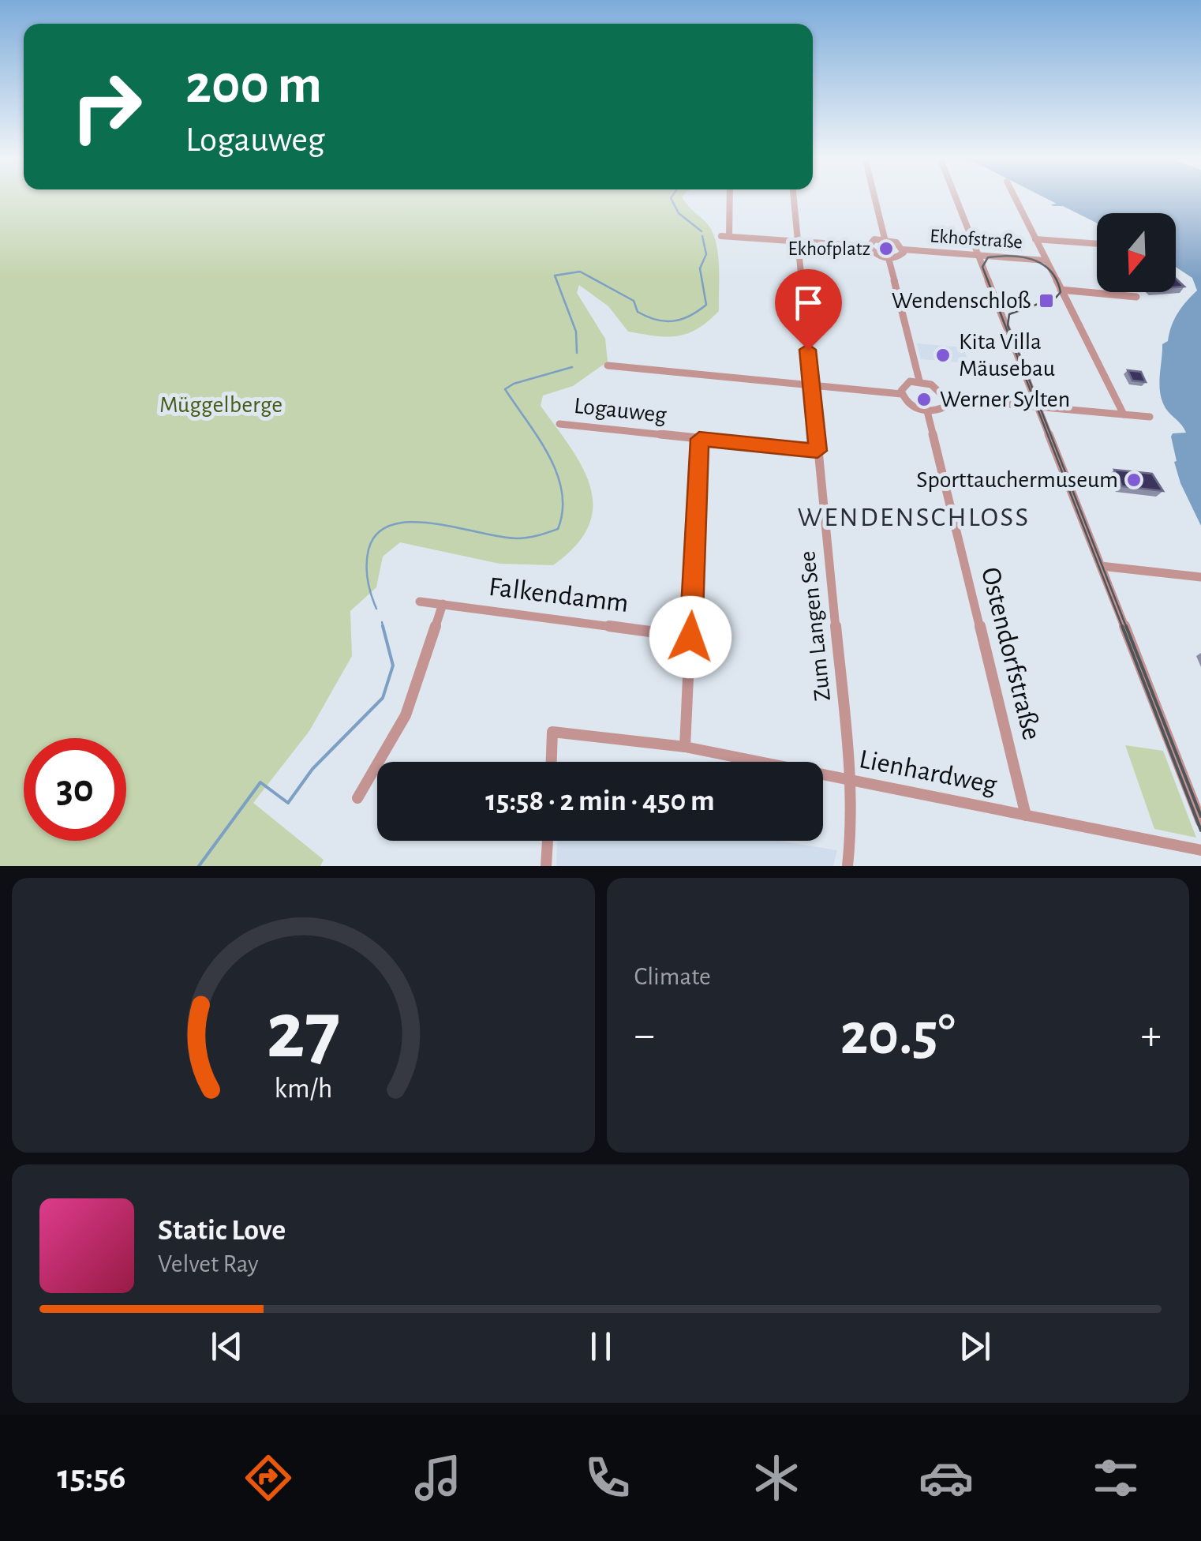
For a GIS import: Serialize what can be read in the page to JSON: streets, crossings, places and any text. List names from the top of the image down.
{
  "streets": {
    "street": [
      "Ekhofstraße",
      "Logauweg",
      "Falkendamm",
      "Zum Langen See",
      "Ostendorfstraße",
      "Lienhardweg"
    ]
  },
  "crossings": [
    ["Logauweg", "Zum Langen See"],
    ["Zum Langen See", "Lienhardweg"],
    ["Ostendorfstraße", "Lienhardweg"]
  ],
  "districts": ["WENDENSCHLOSS"],
  "parks": ["Müggelberge"],
  "places": {
    "other": [
      "Ekhofplatz",
      "Kita Villa Mäusebau",
      "Werner Sylten",
      "Sporttauchermuseum"
    ],
    "transit": ["Wendenschloß"]
  },
  "north": "bottom",
  "page": {
    "turn": ["200 m", "Logauweg"],
    "limit": "30",
    "trip": "15:58 · 2 min · 450 m",
    "tile": "Climate",
    "heat": ["−", "20.5°", "+"],
    "song": ["Static Love", "Velvet Ray"],
    "tabs": "15:56",
    "gauge": ["27", "km/h"]
  }
}
